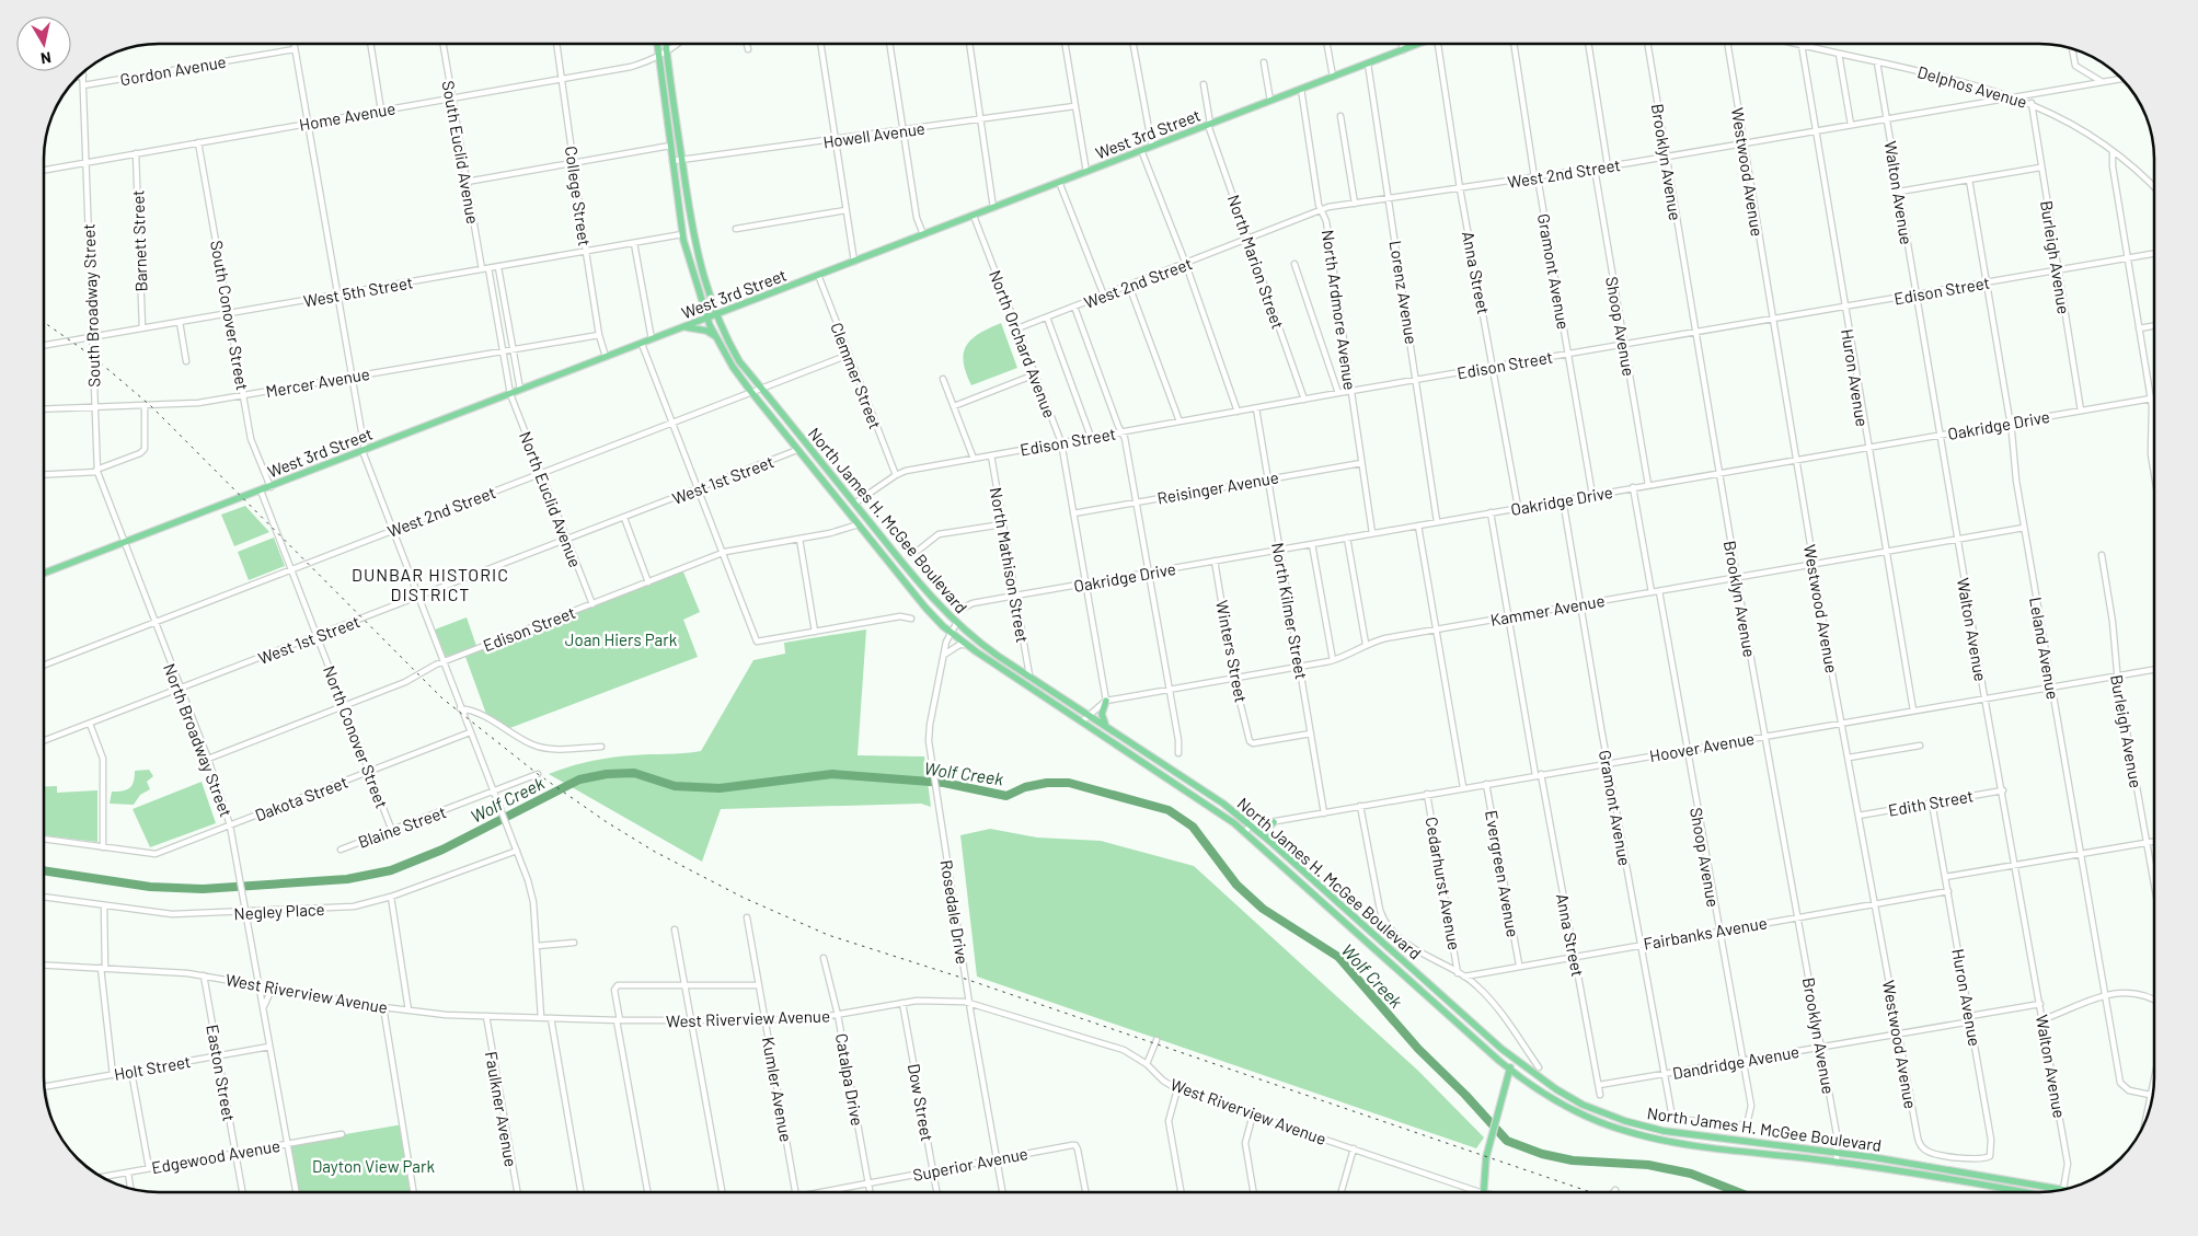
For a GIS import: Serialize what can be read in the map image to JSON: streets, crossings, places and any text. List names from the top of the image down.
{
  "streets": {
    "main road": ["West 3rd Street", "North James H. McGee Boulevard"],
    "street": [
      "Gordon Avenue",
      "Delphos Avenue",
      "Home Avenue",
      "Howell Avenue",
      "South Euclid Avenue",
      "Brooklyn Avenue",
      "Westwood Avenue",
      "West 2nd Street",
      "Walton Avenue",
      "College Street",
      "Barnett Street",
      "Burleigh Avenue",
      "North Marion Street",
      "Gramont Avenue",
      "Anna Street",
      "Edison Street",
      "West 5th Street",
      "Lorenz Avenue",
      "South Broadway Street",
      "North Ardmore Avenue",
      "South Conover Street",
      "Shoop Avenue",
      "North Orchard Avenue",
      "Clemmer Street",
      "Huron Avenue",
      "Mercer Avenue",
      "Oakridge Drive",
      "West 1st Street",
      "Reisinger Avenue",
      "North Euclid Avenue",
      "North Mathison Street",
      "Kammer Avenue",
      "North Kilmer Street",
      "Leland Avenue",
      "Winters Street",
      "North Conover Street",
      "North Broadway Street",
      "Hoover Avenue",
      "Dakota Street",
      "Edith Street",
      "Blaine Street",
      "Evergreen Avenue",
      "Cedarhurst Avenue",
      "Negley Place",
      "Rosedale Drive",
      "Fairbanks Avenue",
      "West Riverview Avenue",
      "Dandridge Avenue",
      "Holt Street",
      "Easton Street",
      "Catalpa Drive",
      "Kumler Avenue",
      "Dow Street",
      "Faulkner Avenue",
      "Edgewood Avenue",
      "Superior Avenue"
    ]
  },
  "crossings": [
    ["Gordon Avenue", "South Broadway Street"],
    ["Delphos Avenue", "West 2nd Street"],
    ["Delphos Avenue", "Walton Avenue"],
    ["Delphos Avenue", "Burleigh Avenue"],
    ["Delphos Avenue", "Huron Avenue"],
    ["Home Avenue", "South Euclid Avenue"],
    ["Home Avenue", "College Street"],
    ["Home Avenue", "Barnett Street"],
    ["Home Avenue", "South Broadway Street"],
    ["Home Avenue", "South Conover Street"],
    ["Home Avenue", "North James H. McGee Boulevard"],
    ["West 3rd Street", "College Street"],
    ["West 3rd Street", "North Marion Street"],
    ["West 3rd Street", "Lorenz Avenue"],
    ["West 3rd Street", "South Broadway Street"],
    ["West 3rd Street", "North Ardmore Avenue"],
    ["West 3rd Street", "South Conover Street"],
    ["West 3rd Street", "North Orchard Avenue"],
    ["West 3rd Street", "Clemmer Street"],
    ["West 3rd Street", "North Euclid Avenue"],
    ["West 3rd Street", "North James H. McGee Boulevard"],
    ["West 3rd Street", "North Conover Street"],
    ["West 3rd Street", "North Broadway Street"],
    ["Howell Avenue", "North James H. McGee Boulevard"],
    ["South Euclid Avenue", "West 5th Street"],
    ["Brooklyn Avenue", "West 2nd Street"],
    ["Brooklyn Avenue", "Edison Street"],
    ["Brooklyn Avenue", "Oakridge Drive"],
    ["Brooklyn Avenue", "North James H. McGee Boulevard"],
    ["Brooklyn Avenue", "Kammer Avenue"],
    ["Brooklyn Avenue", "Hoover Avenue"],
    ["Brooklyn Avenue", "Fairbanks Avenue"],
    ["Brooklyn Avenue", "Dandridge Avenue"],
    ["Westwood Avenue", "West 2nd Street"],
    ["Westwood Avenue", "Edison Street"],
    ["Westwood Avenue", "Huron Avenue"],
    ["Westwood Avenue", "Oakridge Drive"],
    ["Westwood Avenue", "Kammer Avenue"],
    ["Westwood Avenue", "Hoover Avenue"],
    ["Westwood Avenue", "Edith Street"],
    ["Westwood Avenue", "Fairbanks Avenue"],
    ["Westwood Avenue", "Dandridge Avenue"],
    ["West 2nd Street", "Walton Avenue"],
    ["West 2nd Street", "North Marion Street"],
    ["West 2nd Street", "Gramont Avenue"],
    ["West 2nd Street", "Anna Street"],
    ["West 2nd Street", "Lorenz Avenue"],
    ["West 2nd Street", "North Ardmore Avenue"],
    ["West 2nd Street", "Shoop Avenue"],
    ["West 2nd Street", "North Orchard Avenue"],
    ["West 2nd Street", "Clemmer Street"],
    ["West 2nd Street", "Huron Avenue"],
    ["West 2nd Street", "North Euclid Avenue"],
    ["West 2nd Street", "North James H. McGee Boulevard"],
    ["West 2nd Street", "North Conover Street"],
    ["West 2nd Street", "North Broadway Street"],
    ["Walton Avenue", "Edison Street"],
    ["Walton Avenue", "Oakridge Drive"],
    ["Walton Avenue", "Kammer Avenue"],
    ["Walton Avenue", "Hoover Avenue"],
    ["Walton Avenue", "Edith Street"],
    ["Walton Avenue", "Dandridge Avenue"],
    ["College Street", "West 5th Street"],
    ["College Street", "Mercer Avenue"],
    ["Barnett Street", "West 5th Street"],
    ["Burleigh Avenue", "Edison Street"],
    ["Burleigh Avenue", "Oakridge Drive"],
    ["Burleigh Avenue", "Hoover Avenue"],
    ["North Marion Street", "Edison Street"],
    ["Gramont Avenue", "Edison Street"],
    ["Gramont Avenue", "Shoop Avenue"],
    ["Gramont Avenue", "Oakridge Drive"],
    ["Gramont Avenue", "Kammer Avenue"],
    ["Gramont Avenue", "Hoover Avenue"],
    ["Gramont Avenue", "Fairbanks Avenue"],
    ["Gramont Avenue", "Dandridge Avenue"],
    ["Anna Street", "Edison Street"],
    ["Anna Street", "Oakridge Drive"],
    ["Anna Street", "Kammer Avenue"],
    ["Anna Street", "Hoover Avenue"],
    ["Anna Street", "Fairbanks Avenue"],
    ["Anna Street", "Dandridge Avenue"],
    ["Edison Street", "Lorenz Avenue"],
    ["Edison Street", "North Ardmore Avenue"],
    ["Edison Street", "Shoop Avenue"],
    ["Edison Street", "North Orchard Avenue"],
    ["Edison Street", "Clemmer Street"],
    ["Edison Street", "Huron Avenue"],
    ["Edison Street", "North Euclid Avenue"],
    ["Edison Street", "North James H. McGee Boulevard"],
    ["Edison Street", "North Mathison Street"],
    ["Edison Street", "North Kilmer Street"],
    ["Edison Street", "Leland Avenue"],
    ["Edison Street", "North Conover Street"],
    ["Edison Street", "North Broadway Street"],
    ["West 5th Street", "South Broadway Street"],
    ["West 5th Street", "South Conover Street"],
    ["West 5th Street", "North James H. McGee Boulevard"],
    ["Lorenz Avenue", "Oakridge Drive"],
    ["South Broadway Street", "Mercer Avenue"],
    ["South Broadway Street", "North Broadway Street"],
    ["North Ardmore Avenue", "Oakridge Drive"],
    ["North Ardmore Avenue", "Reisinger Avenue"],
    ["South Conover Street", "Mercer Avenue"],
    ["Shoop Avenue", "Oakridge Drive"],
    ["Shoop Avenue", "Kammer Avenue"],
    ["Shoop Avenue", "Hoover Avenue"],
    ["Shoop Avenue", "Fairbanks Avenue"],
    ["Shoop Avenue", "Dandridge Avenue"],
    ["North Orchard Avenue", "Oakridge Drive"],
    ["North Orchard Avenue", "Reisinger Avenue"],
    ["North Orchard Avenue", "Kammer Avenue"],
    ["Huron Avenue", "Oakridge Drive"],
    ["Huron Avenue", "Kammer Avenue"],
    ["Huron Avenue", "Hoover Avenue"],
    ["Huron Avenue", "Edith Street"],
    ["Huron Avenue", "Fairbanks Avenue"],
    ["Huron Avenue", "Dandridge Avenue"],
    ["Oakridge Drive", "North Mathison Street"],
    ["Oakridge Drive", "North Kilmer Street"],
    ["Oakridge Drive", "Leland Avenue"],
    ["Oakridge Drive", "Winters Street"],
    ["West 1st Street", "North Euclid Avenue"],
    ["West 1st Street", "North James H. McGee Boulevard"],
    ["West 1st Street", "North Conover Street"],
    ["West 1st Street", "North Broadway Street"],
    ["Reisinger Avenue", "North Kilmer Street"],
    ["North James H. McGee Boulevard", "North Mathison Street"],
    ["North James H. McGee Boulevard", "Hoover Avenue"],
    ["North James H. McGee Boulevard", "Rosedale Drive"],
    ["Kammer Avenue", "North Kilmer Street"],
    ["Kammer Avenue", "Leland Avenue"],
    ["Kammer Avenue", "Winters Street"],
    ["North Kilmer Street", "Winters Street"],
    ["North Kilmer Street", "Hoover Avenue"],
    ["Leland Avenue", "Hoover Avenue"],
    ["North Conover Street", "Dakota Street"],
    ["North Conover Street", "Blaine Street"],
    ["North Broadway Street", "Dakota Street"],
    ["North Broadway Street", "Negley Place"],
    ["North Broadway Street", "West Riverview Avenue"],
    ["North Broadway Street", "Holt Street"],
    ["North Broadway Street", "Edgewood Avenue"],
    ["Hoover Avenue", "Evergreen Avenue"],
    ["Hoover Avenue", "Cedarhurst Avenue"],
    ["Evergreen Avenue", "Fairbanks Avenue"],
    ["Rosedale Drive", "West Riverview Avenue"],
    ["Rosedale Drive", "Superior Avenue"],
    ["West Riverview Avenue", "Easton Street"],
    ["West Riverview Avenue", "Catalpa Drive"],
    ["West Riverview Avenue", "Kumler Avenue"],
    ["West Riverview Avenue", "Dow Street"],
    ["West Riverview Avenue", "Faulkner Avenue"],
    ["Holt Street", "Easton Street"],
    ["Easton Street", "Edgewood Avenue"],
    ["Catalpa Drive", "Superior Avenue"],
    ["Dow Street", "Superior Avenue"]
  ],
  "districts": ["DUNBAR HISTORIC DISTRICT"],
  "water": ["Wolf Creek"],
  "parks": ["Joan Hiers Park", "Dayton View Park"],
  "north": "bottom"
}
